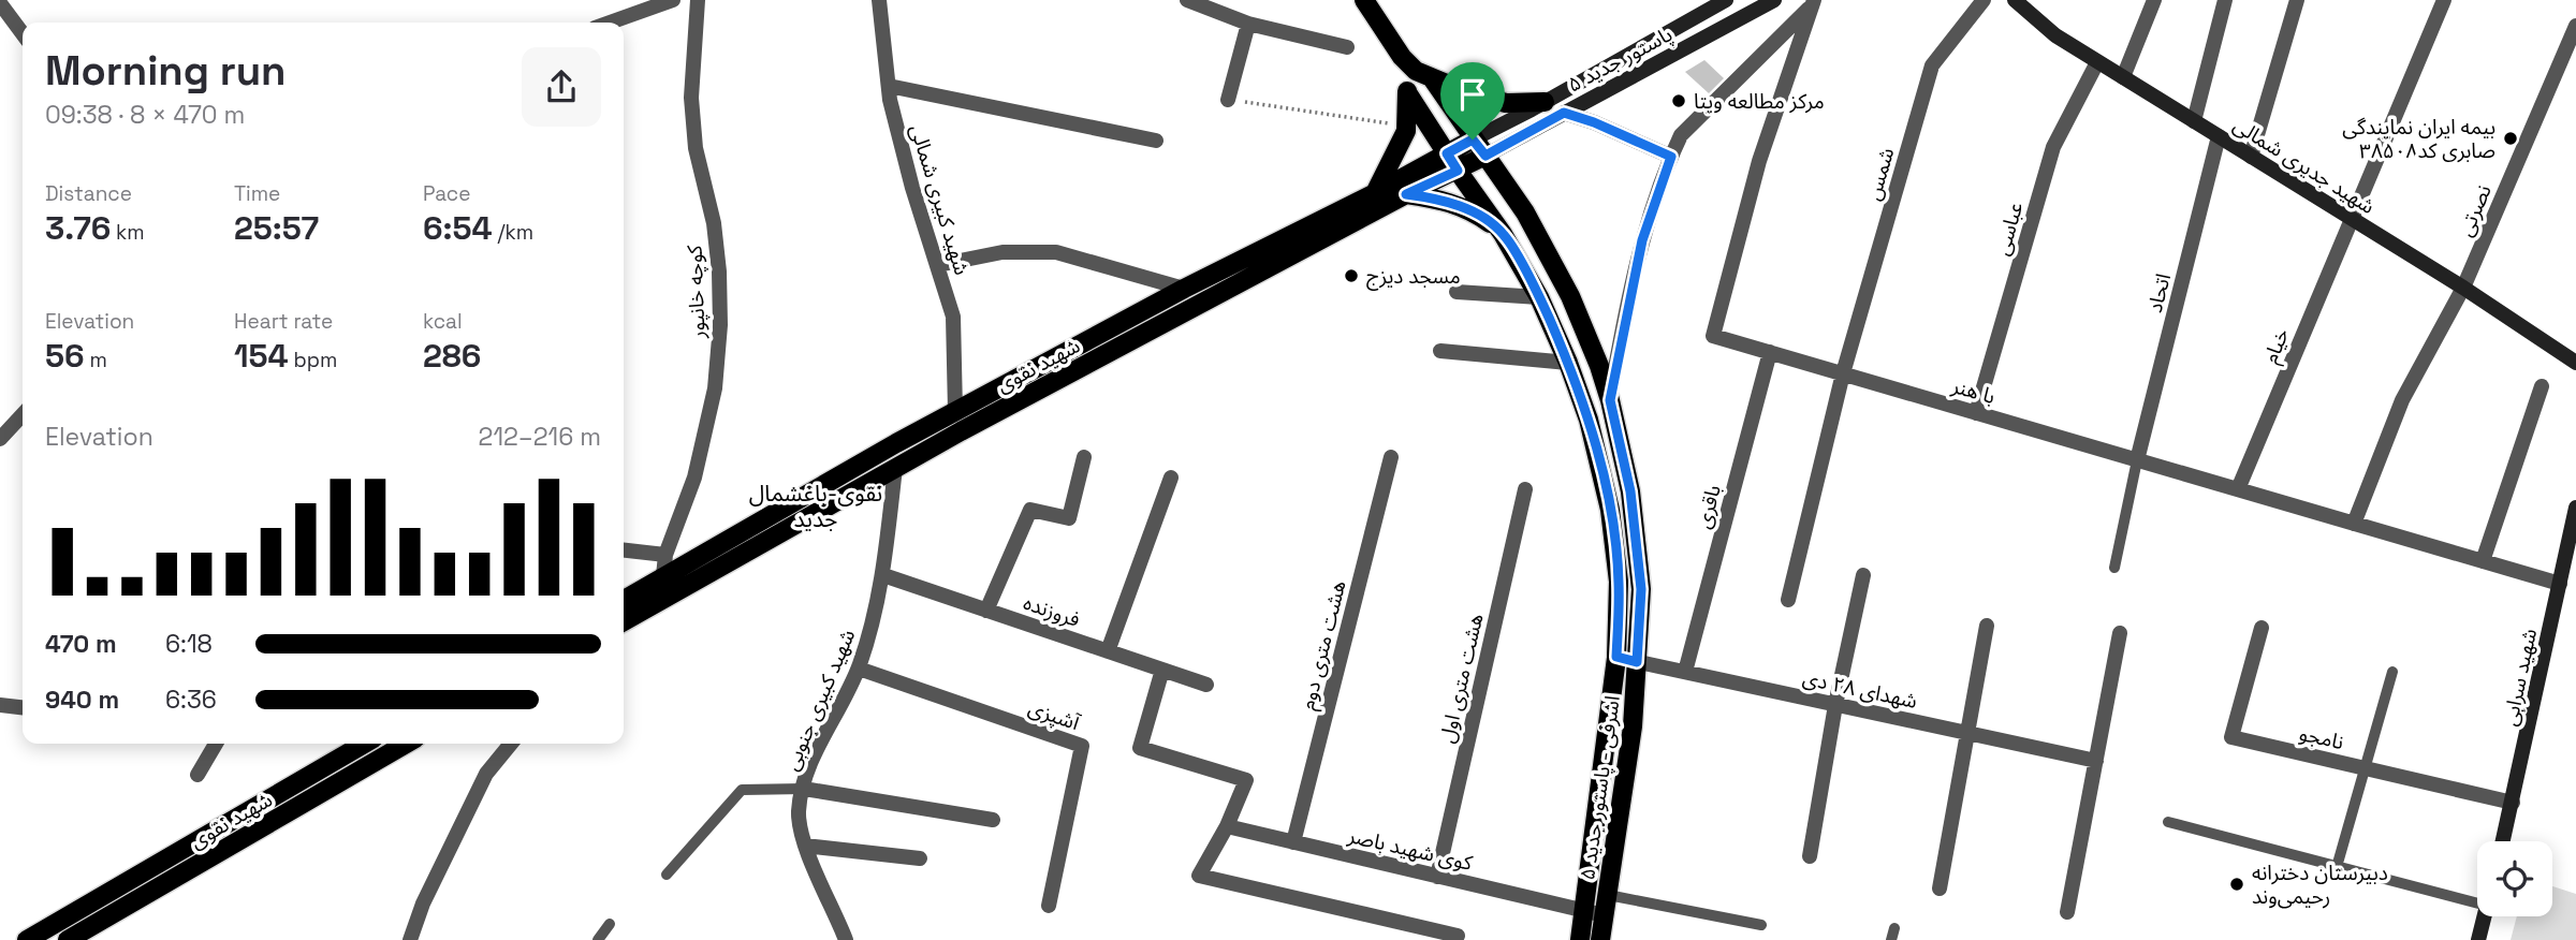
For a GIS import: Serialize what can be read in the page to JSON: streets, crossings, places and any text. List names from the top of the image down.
{
  "streets": {
    "main road": [
      "پاستور جدید ۵",
      "شهید جدیری شمالی",
      "شهید نقوی",
      "شهید سرابی",
      "اشرفی - پاستور جدید ۵"
    ],
    "street": [
      "شمس",
      "شهید کبیری شمالی",
      "نصرتی",
      "عباسی",
      "کوچه خانپور",
      "اتحاد",
      "خیام",
      "با هنر",
      "باقری",
      "فروزنده",
      "هشت متری دوم",
      "هشت متری اول",
      "شهدای ۲۸ دی",
      "شهید کبیری جنوبی",
      "آشپزی",
      "نامجو",
      "کوی شهید باصر"
    ]
  },
  "crossings": [
    ["پاستور جدید ۵", "شهید نقوی"],
    ["پاستور جدید ۵", "اشرفی - پاستور جدید ۵"],
    ["شهید جدیری شمالی", "نصرتی"],
    ["شهید جدیری شمالی", "عباسی"],
    ["شهید جدیری شمالی", "اتحاد"],
    ["شهید جدیری شمالی", "خیام"],
    ["شمس", "با هنر"],
    ["شهید کبیری شمالی", "شهید نقوی"],
    ["نصرتی", "با هنر"],
    ["عباسی", "با هنر"],
    ["کوچه خانپور", "شهید نقوی"],
    ["اتحاد", "با هنر"],
    ["خیام", "با هنر"],
    ["شهید نقوی", "شهید کبیری جنوبی"],
    ["شهید نقوی", "اشرفی - پاستور جدید ۵"],
    ["با هنر", "باقری"],
    ["با هنر", "شهید سرابی"],
    ["باقری", "شهدای ۲۸ دی"],
    ["فروزنده", "شهید کبیری جنوبی"],
    ["هشت متری دوم", "کوی شهید باصر"],
    ["شهید سرابی", "نامجو"],
    ["هشت متری اول", "کوی شهید باصر"],
    ["شهدای ۲۸ دی", "اشرفی - پاستور جدید ۵"],
    ["شهید کبیری جنوبی", "آشپزی"],
    ["اشرفی - پاستور جدید ۵", "کوی شهید باصر"]
  ],
  "districts": ["نقوی-باغشمال جدید"],
  "places": [
    "مرکز مطالعه ویتا",
    "بیمه ایران نمایندگی صابری کد۳۸۵۰۸",
    "مسجد دیزج",
    "دبیرستان دخترانه رحیمی‌وند"
  ],
  "page": {
    "heading": ["Morning run", "09:38 · 8 × 470 m"],
    "stats": [
      ["Distance", "3.76 km"],
      ["Time", "25:57"],
      ["Pace", "6:54 /km"],
      ["Elevation", "56 m"],
      ["Heart rate", "154 bpm"],
      ["kcal", "286"]
    ],
    "chart": ["Elevation", "212–216 m"],
    "list": [
      {
        "name": "470 m",
        "note": "6:18"
      },
      {
        "name": "940 m",
        "note": "6:36"
      }
    ]
  }
}
